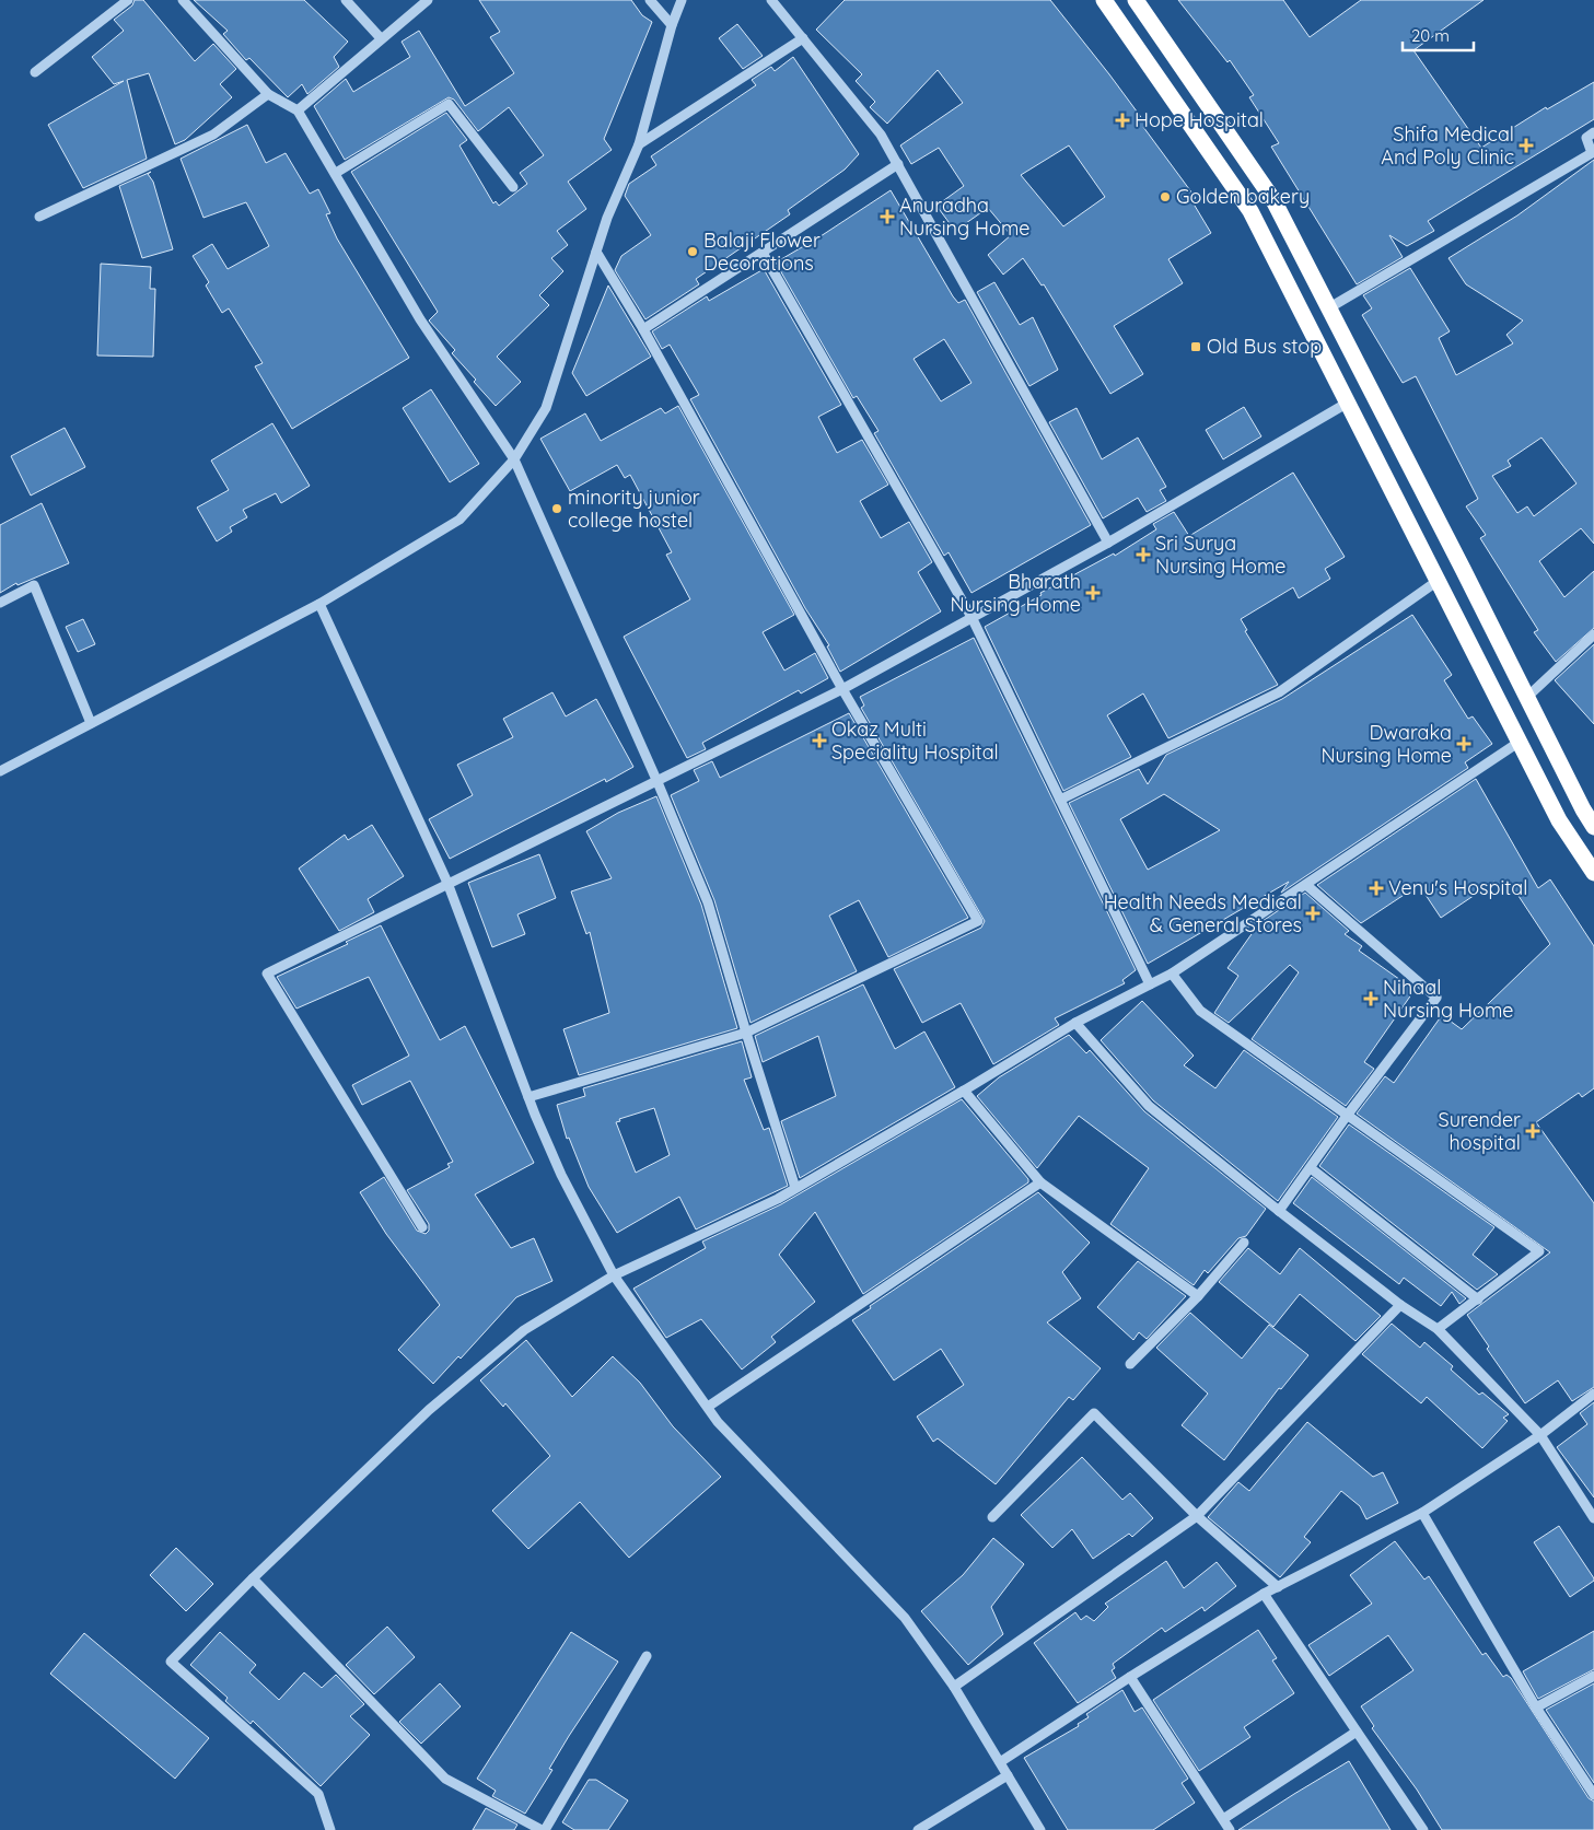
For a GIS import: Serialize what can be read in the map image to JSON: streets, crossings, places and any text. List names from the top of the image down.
{
  "places": {
    "health": [
      "Hope Hospital",
      "Shifa Medical And Poly Clinic",
      "Anuradha Nursing Home",
      "Sri Surya Nursing Home",
      "Bharath Nursing Home",
      "Okaz Multi Speciality Hospital",
      "Dwaraka Nursing Home",
      "Venu's Hospital",
      "Health Needs Medical & General Stores",
      "Nihaal Nursing Home",
      "Surender hospital"
    ],
    "other": ["Golden bakery", "Balaji Flower Decorations", "minority junior college hostel"],
    "transit": ["Old Bus stop"]
  },
  "scale_bar": "20 m"
}
